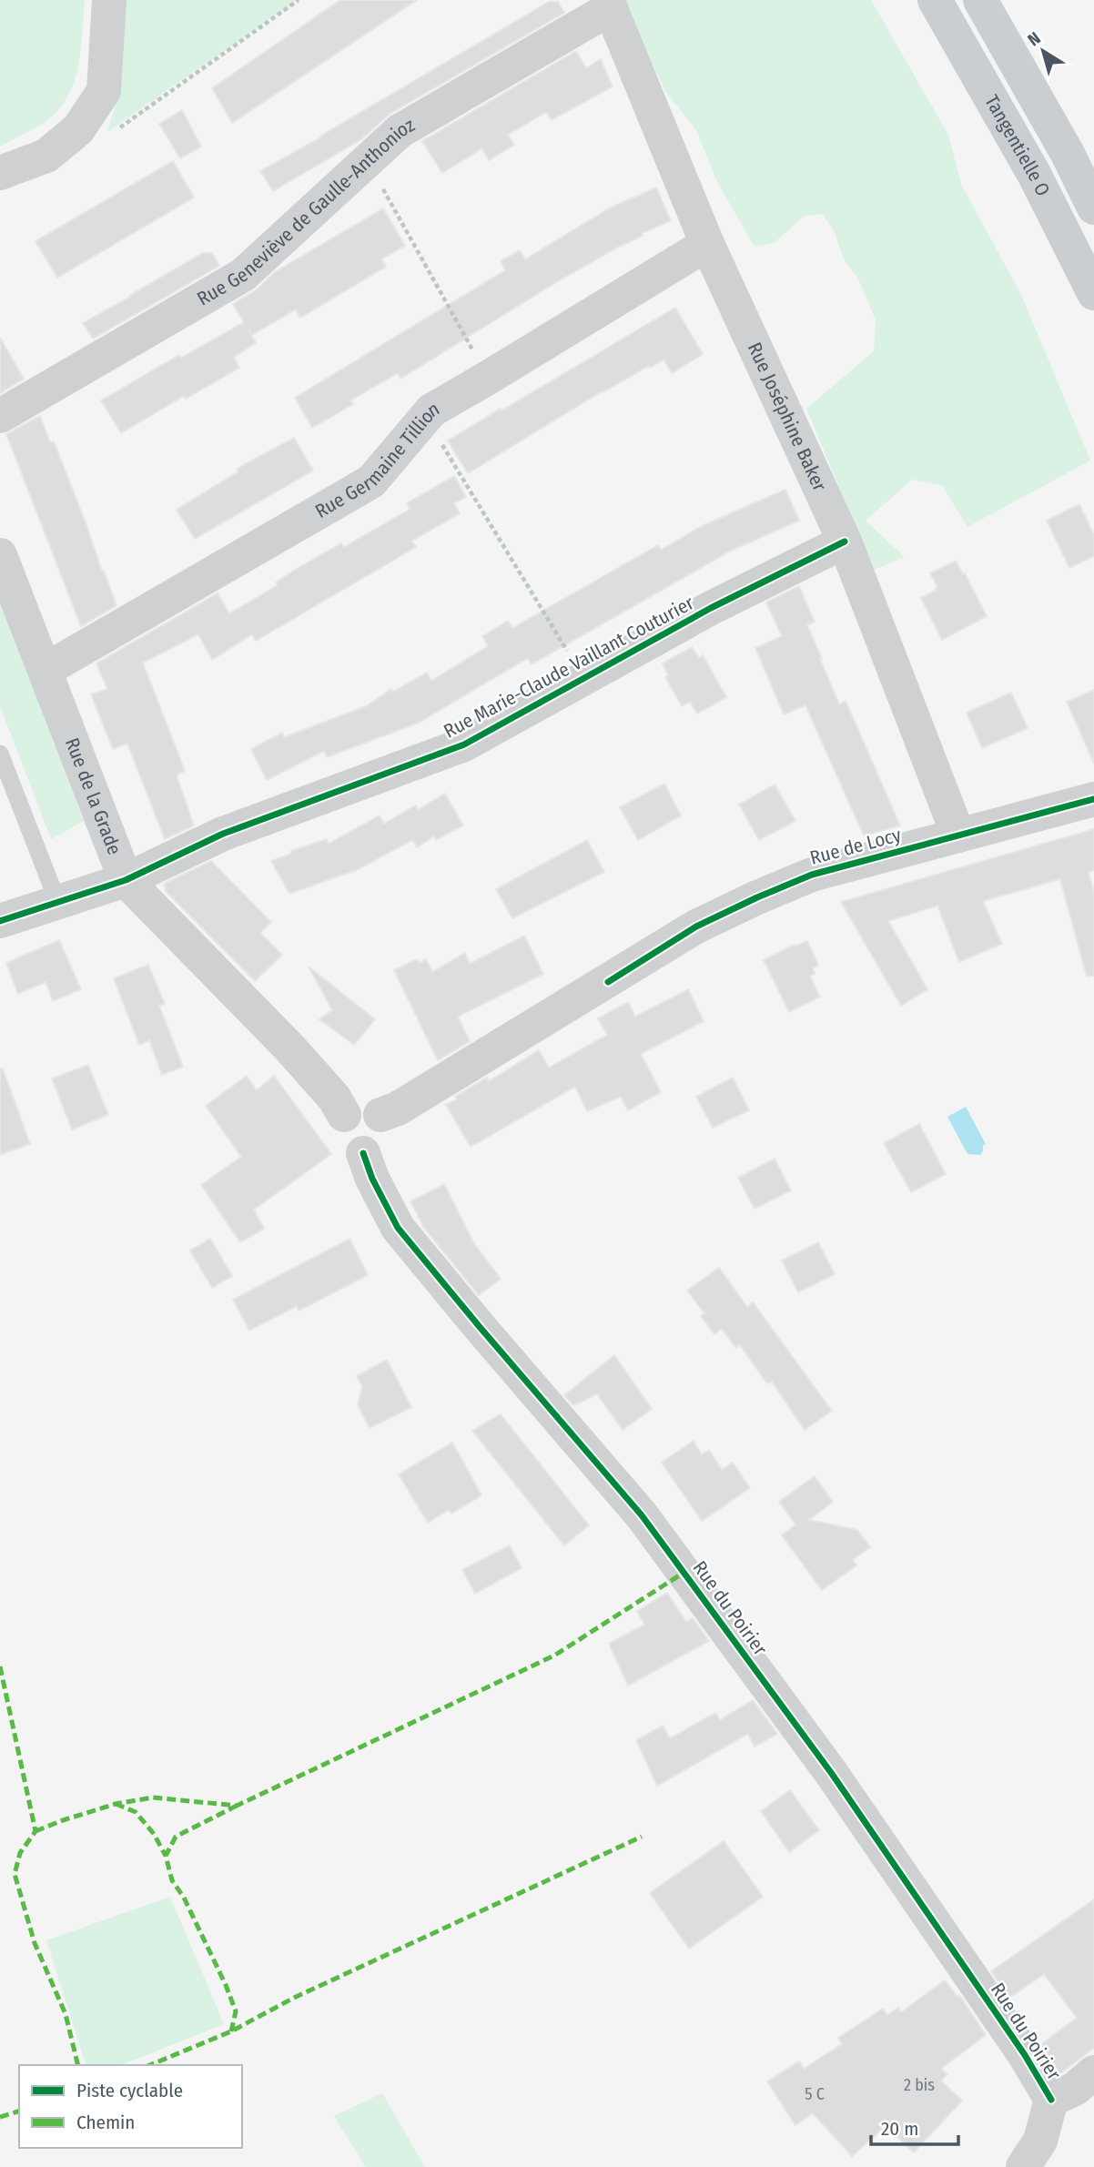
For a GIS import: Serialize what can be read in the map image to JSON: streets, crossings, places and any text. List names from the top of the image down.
{
  "streets": {
    "main road": ["Tangentielle O"],
    "street": [
      "Rue Geneviève de Gaulle-Anthonioz",
      "Rue Joséphine Baker",
      "Rue Germaine Tillion",
      "Rue Marie-Claude Vaillant Couturier",
      "Rue de la Grade",
      "Rue de Locy",
      "Rue du Poirier"
    ]
  },
  "crossings": [
    ["Rue Geneviève de Gaulle-Anthonioz", "Rue Joséphine Baker"],
    ["Rue Joséphine Baker", "Rue Germaine Tillion"],
    ["Rue Joséphine Baker", "Rue Marie-Claude Vaillant Couturier"],
    ["Rue Joséphine Baker", "Rue de Locy"],
    ["Rue Germaine Tillion", "Rue de la Grade"],
    ["Rue Marie-Claude Vaillant Couturier", "Rue de la Grade"],
    ["Rue de la Grade", "Rue de Locy"],
    ["Rue de la Grade", "Rue du Poirier"],
    ["Rue de Locy", "Rue du Poirier"]
  ],
  "house_numbers": ["2 bis", "5 C"],
  "legend": ["Piste cyclable", "Chemin"],
  "scale_bar": "20 m",
  "north": "top left"
}
